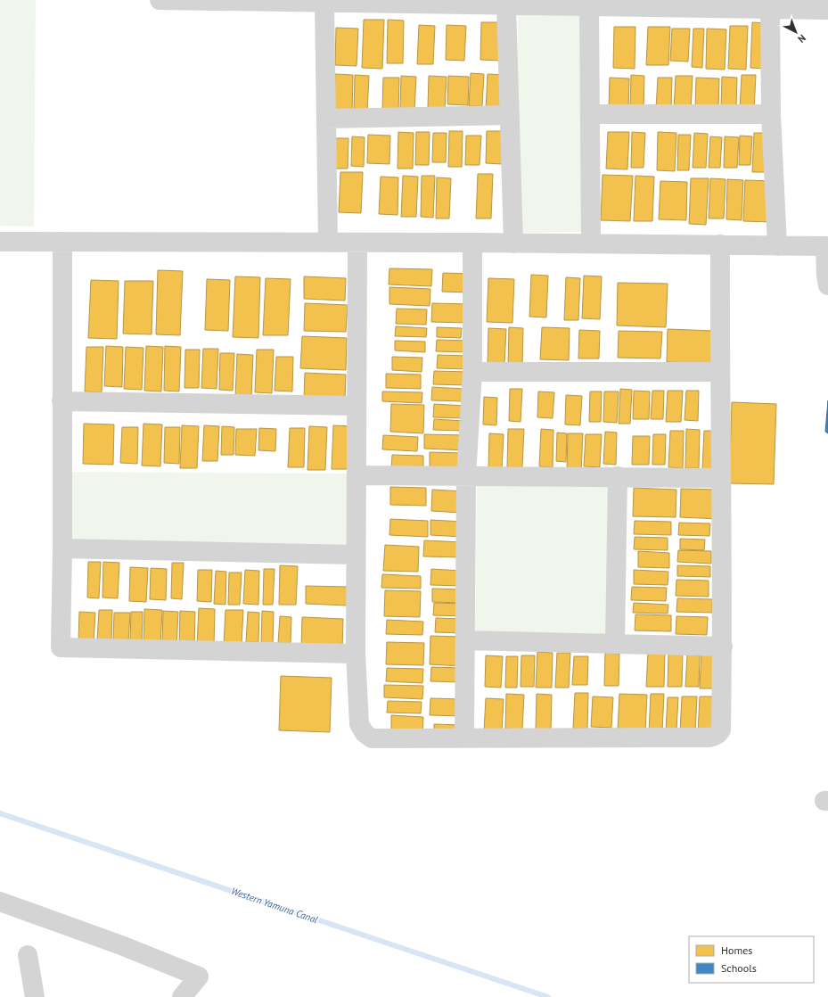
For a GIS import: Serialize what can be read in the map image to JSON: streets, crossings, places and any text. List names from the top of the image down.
{
  "water": ["Western Yamuna Canal"],
  "legend": ["Homes", "Schools"],
  "north": "bottom right"
}
